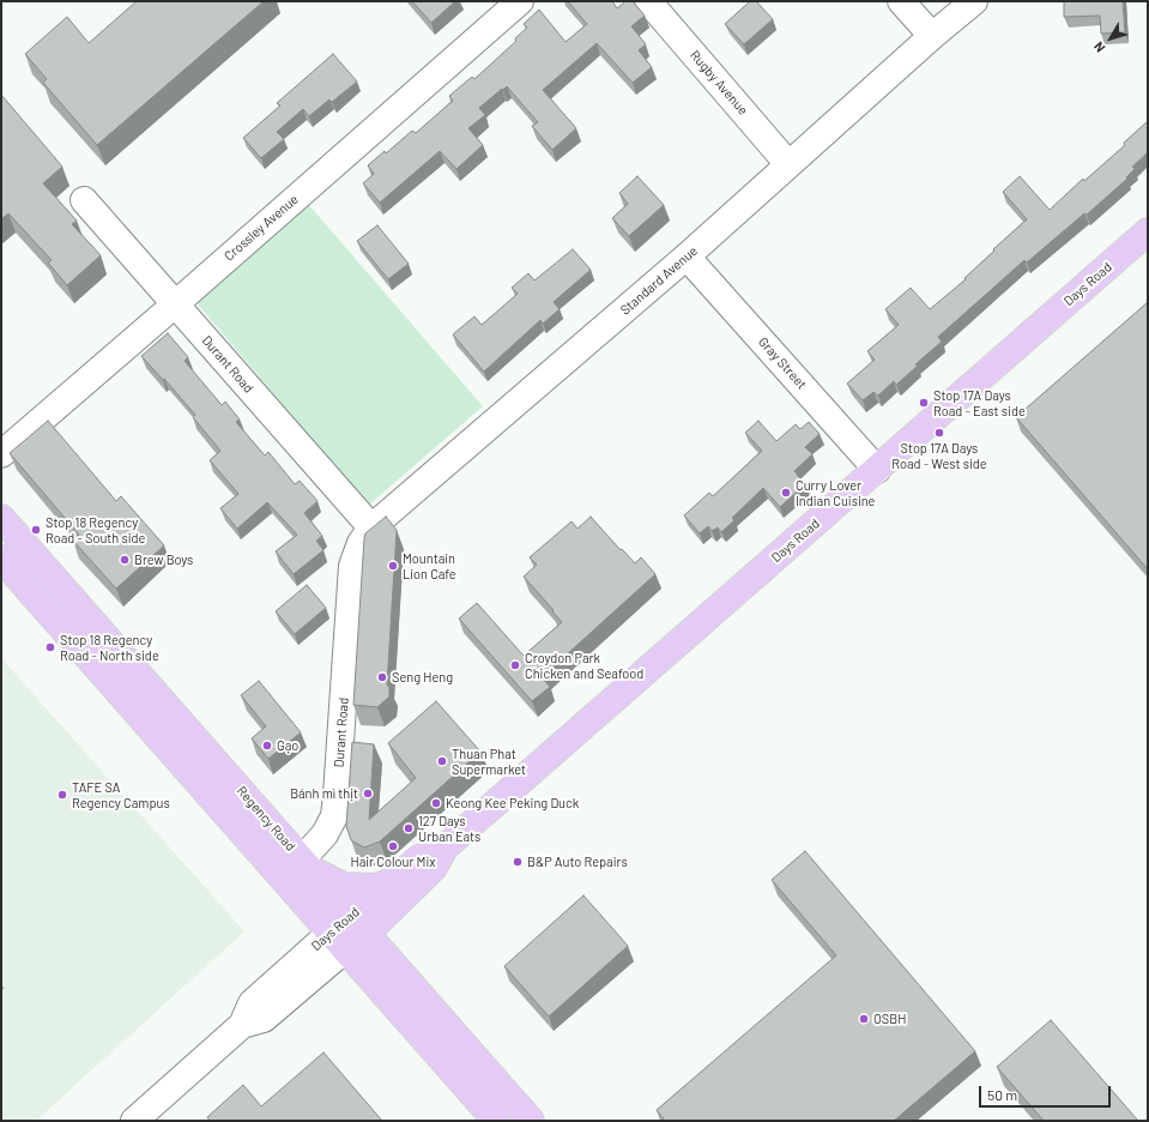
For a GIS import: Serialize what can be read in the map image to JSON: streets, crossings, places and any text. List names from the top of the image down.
{
  "streets": {
    "main road": ["Days Road", "Regency Road"],
    "street": [
      "Rugby Avenue",
      "Crossley Avenue",
      "Standard Avenue",
      "Gray Street",
      "Durant Road"
    ]
  },
  "crossings": [
    ["Rugby Avenue", "Standard Avenue"],
    ["Crossley Avenue", "Durant Road"],
    ["Standard Avenue", "Gray Street"],
    ["Standard Avenue", "Durant Road"],
    ["Days Road", "Gray Street"],
    ["Days Road", "Regency Road"],
    ["Durant Road", "Regency Road"]
  ],
  "places": [
    "Stop 17A Days Road - East side",
    "Stop 17A Days Road - West side",
    "Curry Lover Indian Cuisine",
    "Stop 18 Regency Road - South side",
    "Brew Boys",
    "Mountain Lion Cafe",
    "Stop 18 Regency Road - North side",
    "Croydon Park Chicken and Seafood",
    "Seng Heng",
    "Gạo",
    "Thuan Phat Supermarket",
    "Bánh mì thịt",
    "TAFE SA Regency Campus",
    "Keong Kee Peking Duck",
    "127 Days Urban Eats",
    "Hair Colour Mix",
    "B&P Auto Repairs",
    "OSBH"
  ],
  "scale_bar": "50 m",
  "north": "bottom left"
}
